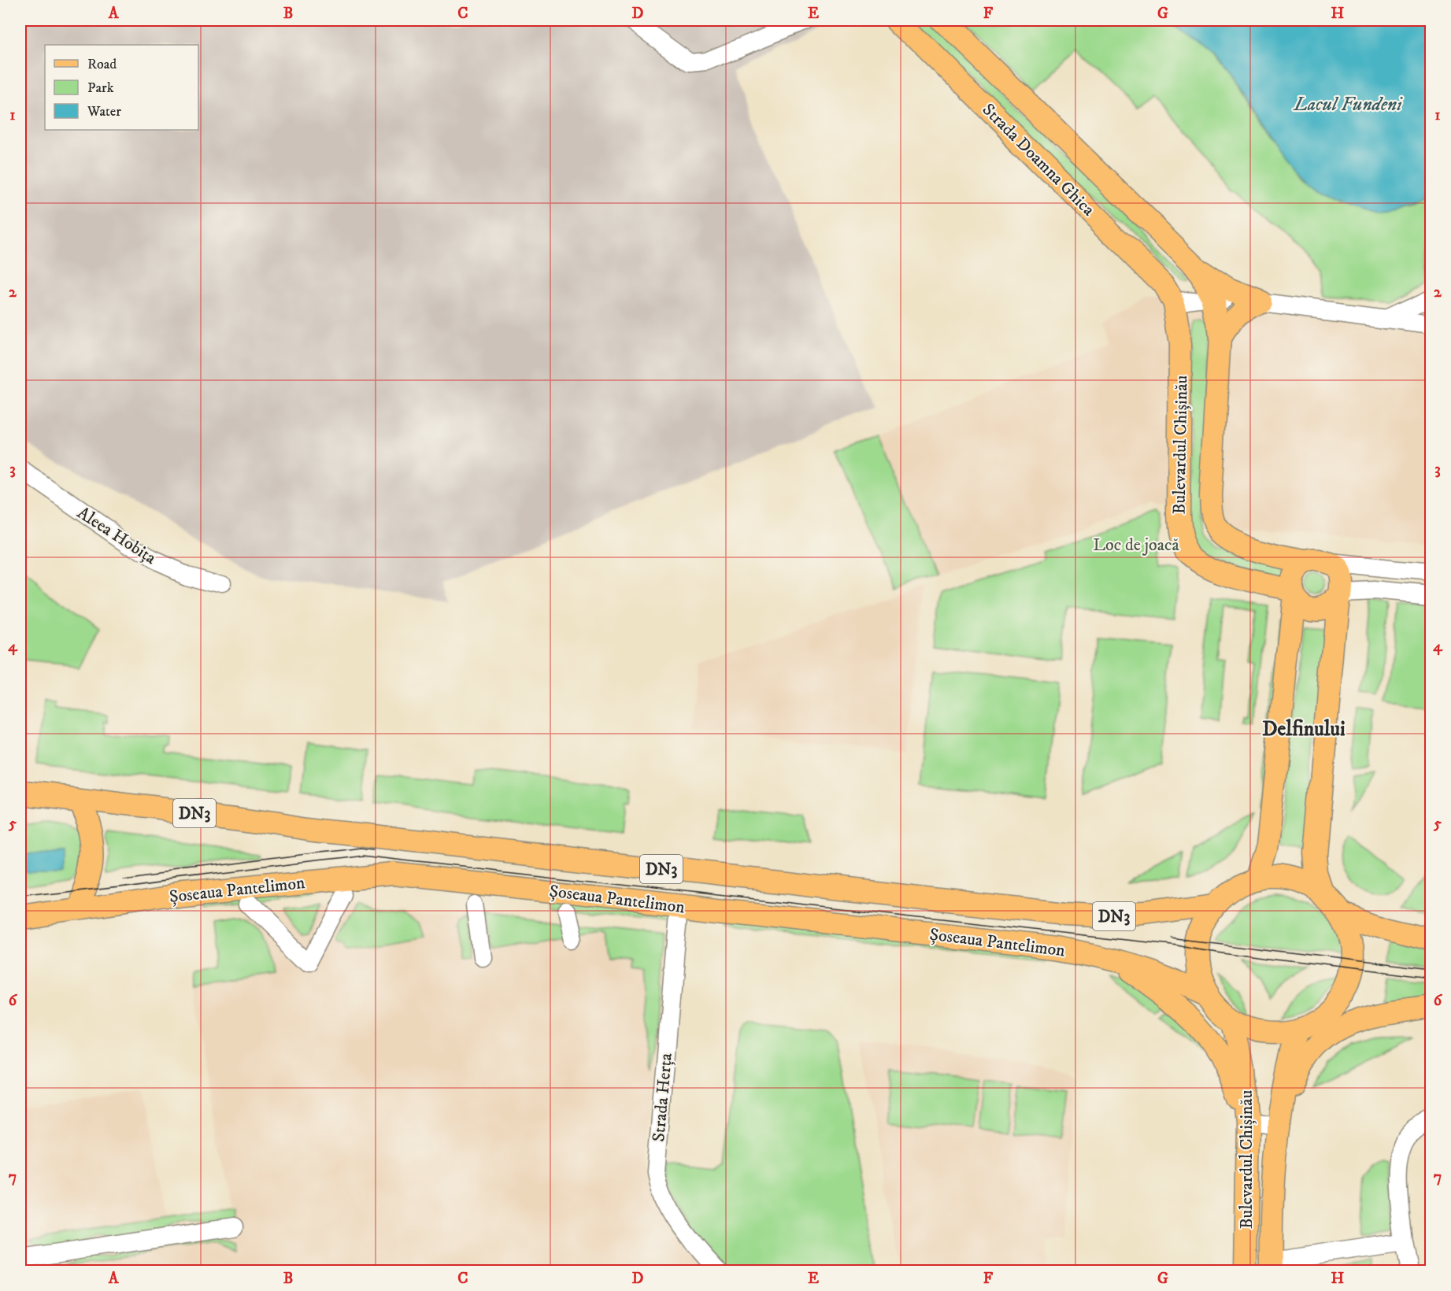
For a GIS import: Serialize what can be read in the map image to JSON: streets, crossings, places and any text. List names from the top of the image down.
{
  "streets": {
    "main road": [
      "Strada Doamna Ghica",
      "Bulevardul Chișinău",
      "DN3",
      "Șoseaua Pantelimon"
    ],
    "street": ["Aleea Hobița", "Strada Herța"]
  },
  "crossings": [
    ["Strada Doamna Ghica", "Bulevardul Chișinău"],
    ["Bulevardul Chișinău", "DN3"],
    ["Bulevardul Chișinău", "Șoseaua Pantelimon"],
    ["DN3", "Șoseaua Pantelimon"],
    ["Șoseaua Pantelimon", "Strada Herța"]
  ],
  "districts": ["Delfinului"],
  "water": ["Lacul Fundeni"],
  "parks": ["Loc de joacă"],
  "legend": ["Road", "Park", "Water"],
  "grid": {
    "columns": [
      "A",
      "B",
      "C",
      "D",
      "E",
      "F",
      "G",
      "H"
    ],
    "rows": [
      "1",
      "2",
      "3",
      "4",
      "5",
      "6",
      "7"
    ]
  }
}
